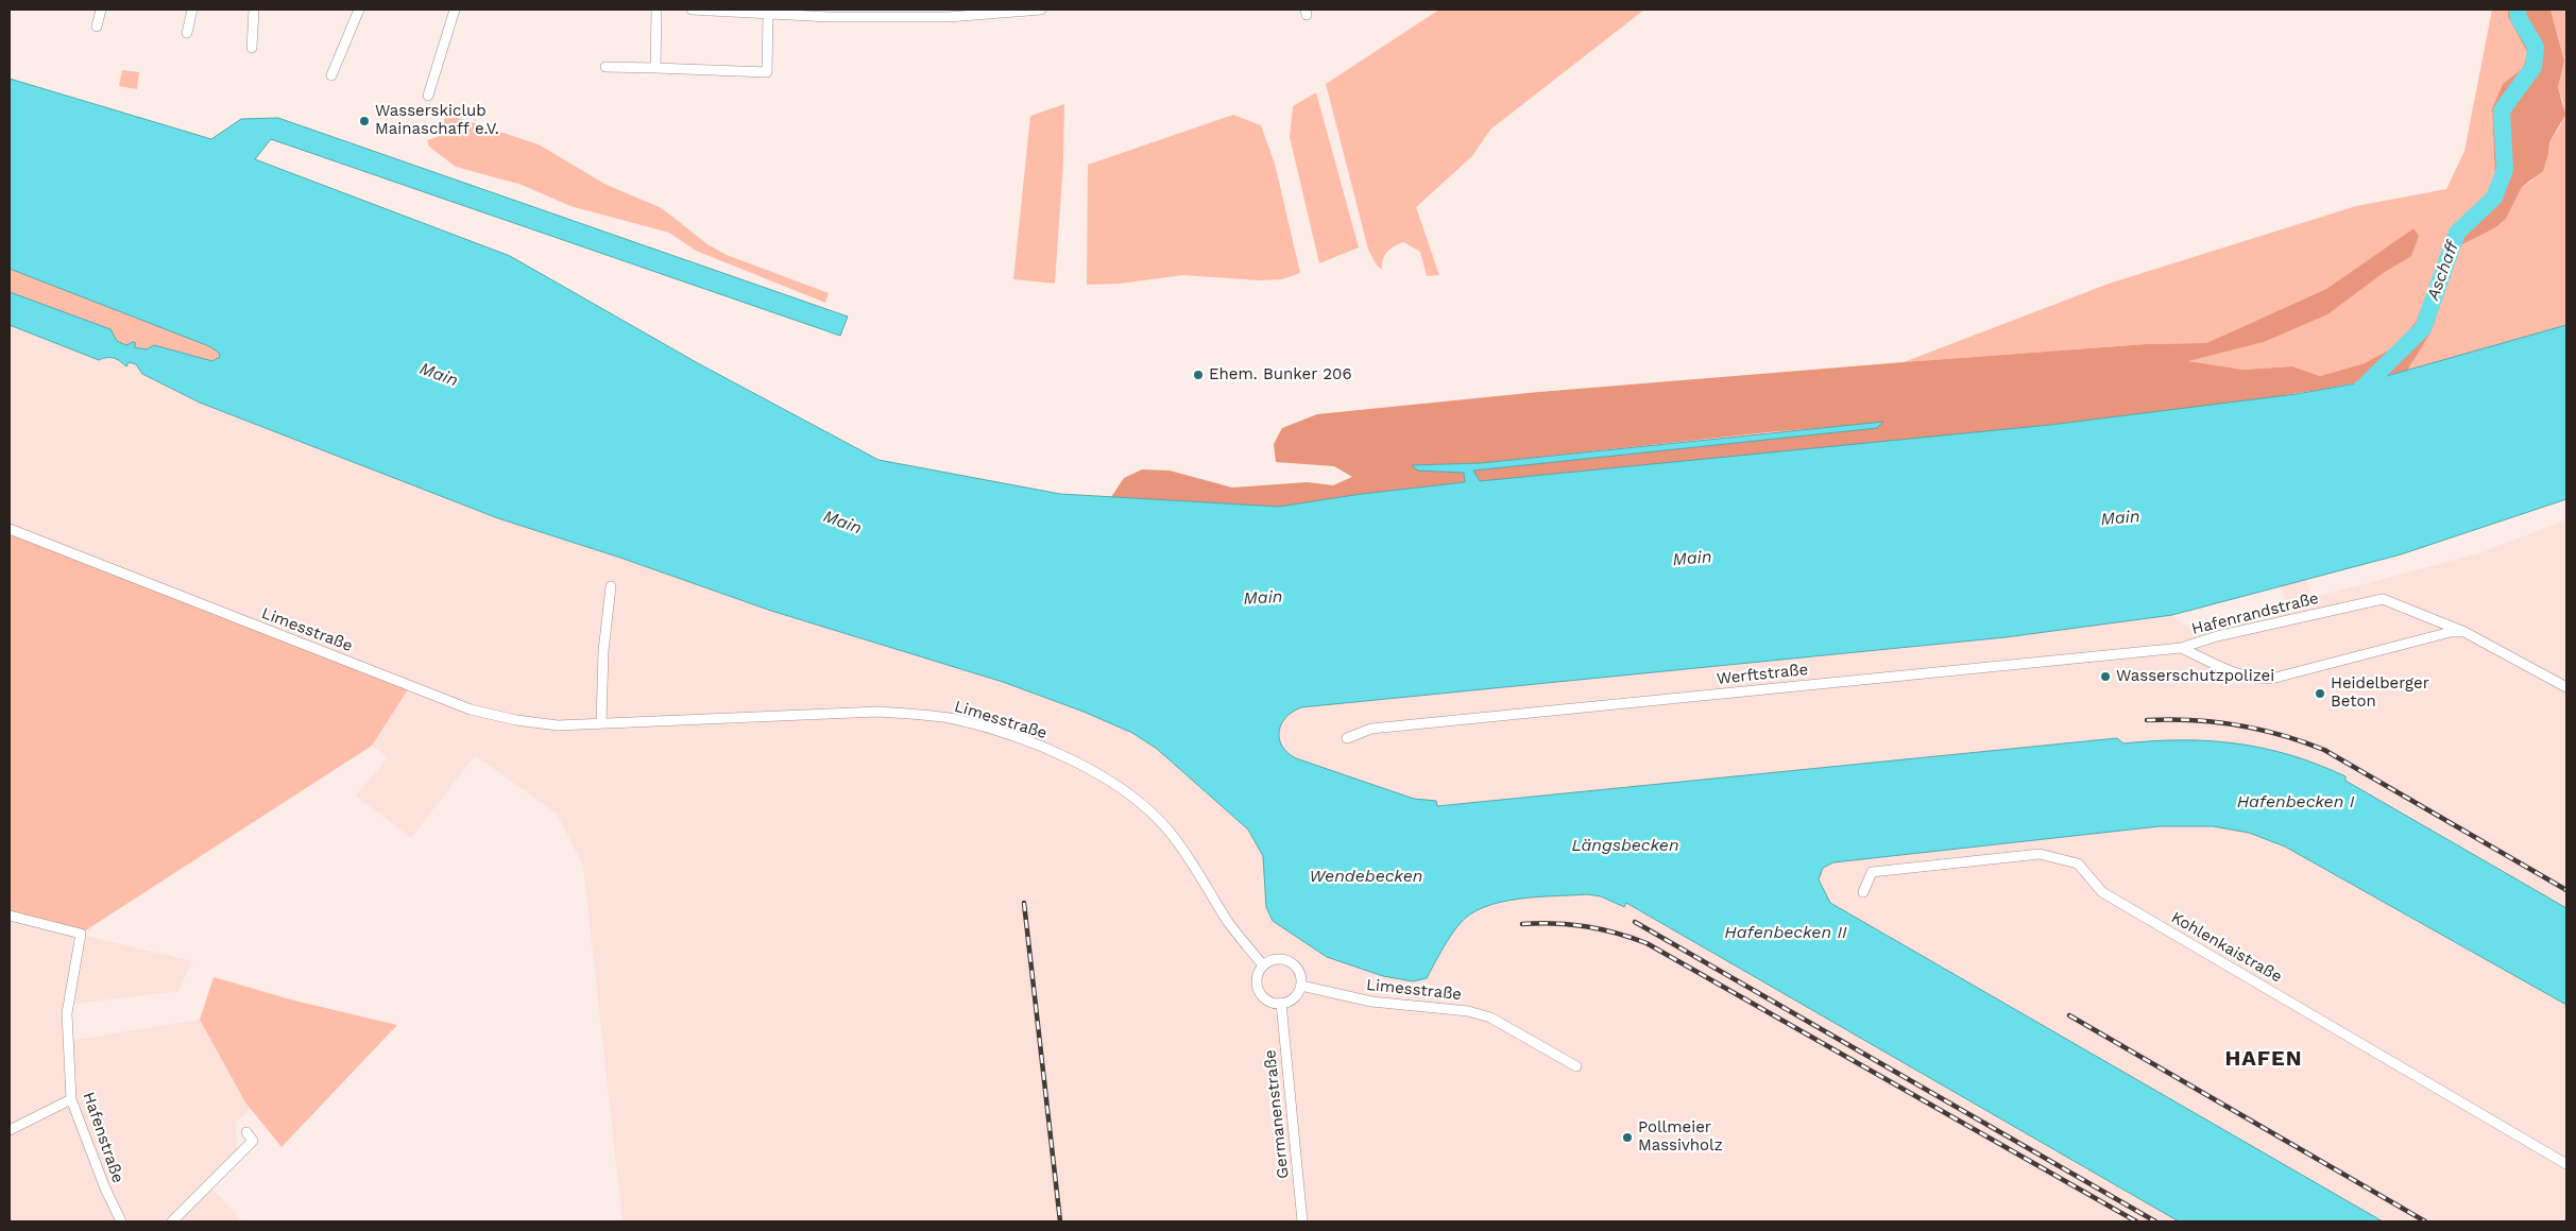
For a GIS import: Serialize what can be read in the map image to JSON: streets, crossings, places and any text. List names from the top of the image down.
{
  "streets": {
    "street": [
      "Hafenrandstraße",
      "Limesstraße",
      "Werftstraße",
      "Kohlenkaistraße",
      "Germanenstraße",
      "Hafenstraße"
    ]
  },
  "crossings": [
    ["Hafenrandstraße", "Werftstraße"],
    ["Limesstraße", "Germanenstraße"]
  ],
  "districts": ["HAFEN"],
  "water": [
    "Aschaff",
    "Main",
    "Hafenbecken I",
    "Längsbecken",
    "Wendebecken",
    "Hafenbecken II"
  ],
  "places": [
    "Wasserskiclub Mainaschaff e.V.",
    "Ehem. Bunker 206",
    "Wasserschutzpolizei",
    "Heidelberger Beton",
    "Pollmeier Massivholz"
  ]
}
